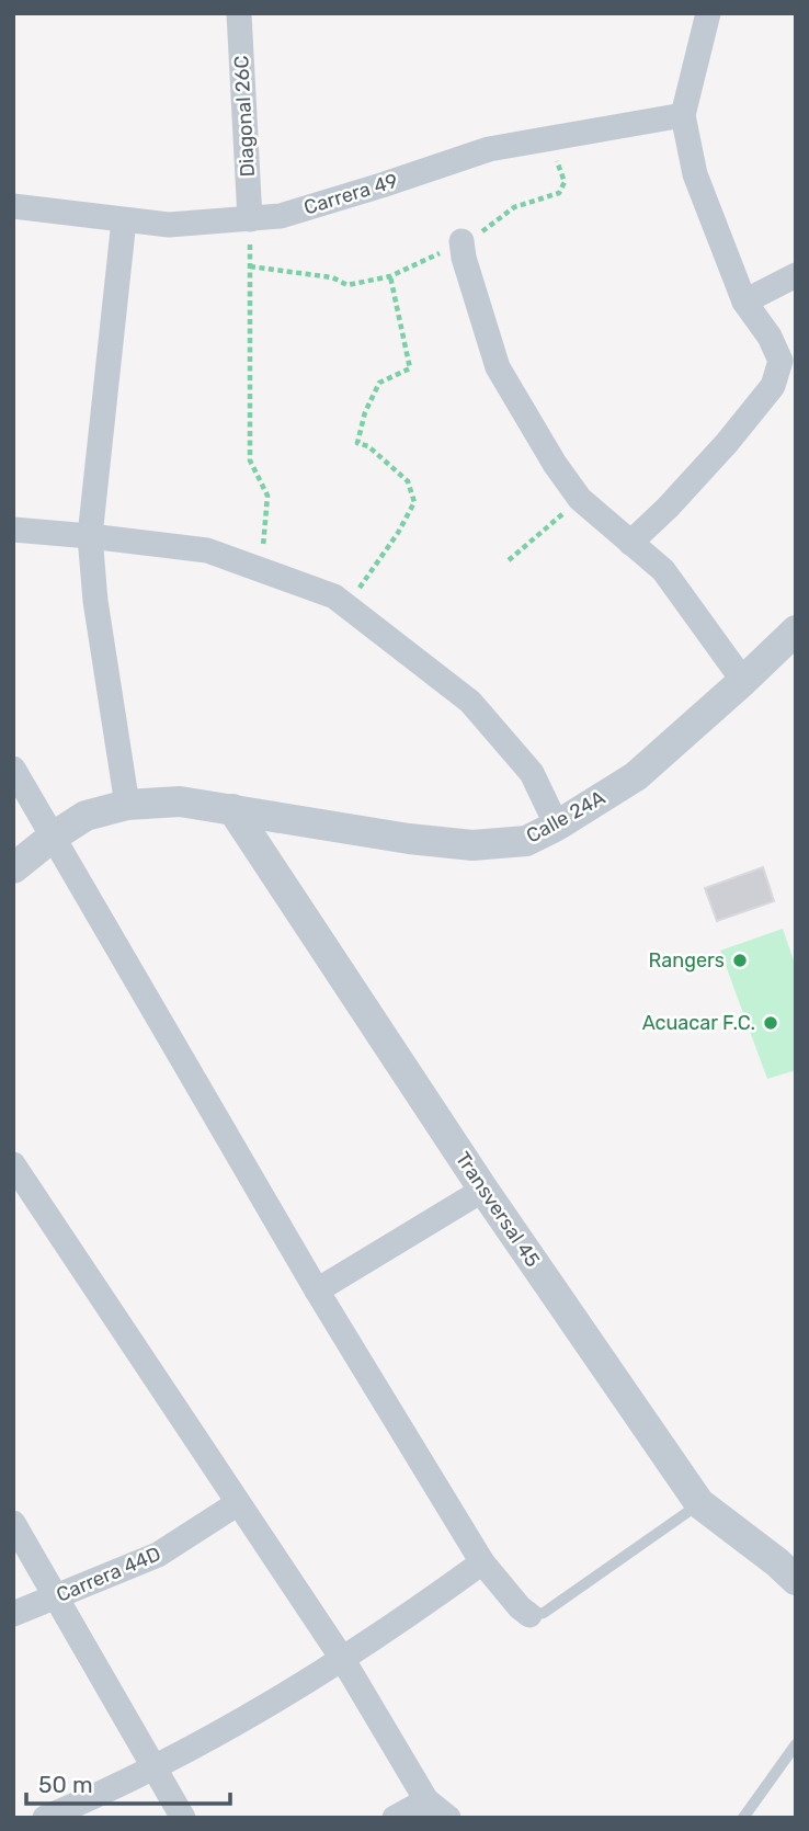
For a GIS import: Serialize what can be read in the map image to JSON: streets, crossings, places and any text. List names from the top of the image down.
{
  "streets": {
    "street": [
      "Diagonal 26C",
      "Carrera 49",
      "Calle 24A",
      "Transversal 45",
      "Carrera 44D"
    ]
  },
  "crossings": [
    ["Diagonal 26C", "Carrera 49"],
    ["Calle 24A", "Transversal 45"]
  ],
  "places": ["Rangers", "Acuacar F.C."],
  "scale_bar": "50 m"
}
